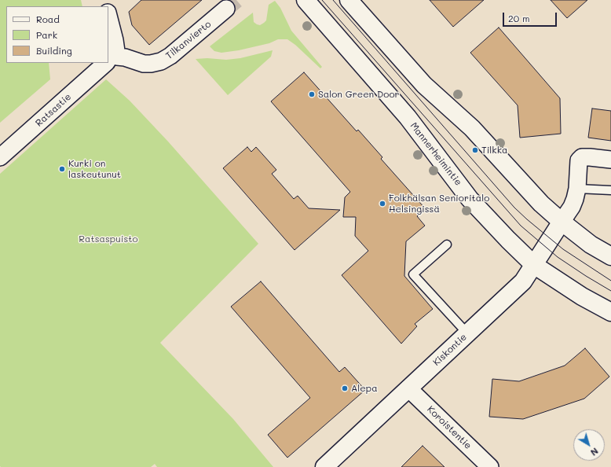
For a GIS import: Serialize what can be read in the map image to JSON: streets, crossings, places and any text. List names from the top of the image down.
{
  "streets": {
    "main road": ["Mannerheimintie", "Kiskontie"],
    "street": ["Tilkanvierto", "Ratsastie", "Koroistentie"]
  },
  "crossings": [
    ["Mannerheimintie", "Kiskontie"],
    ["Kiskontie", "Koroistentie"]
  ],
  "parks": ["Ratsaspuisto"],
  "places": [
    "Salon Green Door",
    "Tilkka",
    "Kurki on laskeutunut",
    "Folkhälsan Senioritalo Helsingissä",
    "Alepa"
  ],
  "legend": ["Road", "Park", "Building"],
  "scale_bar": "20 m",
  "north": "bottom right"
}
